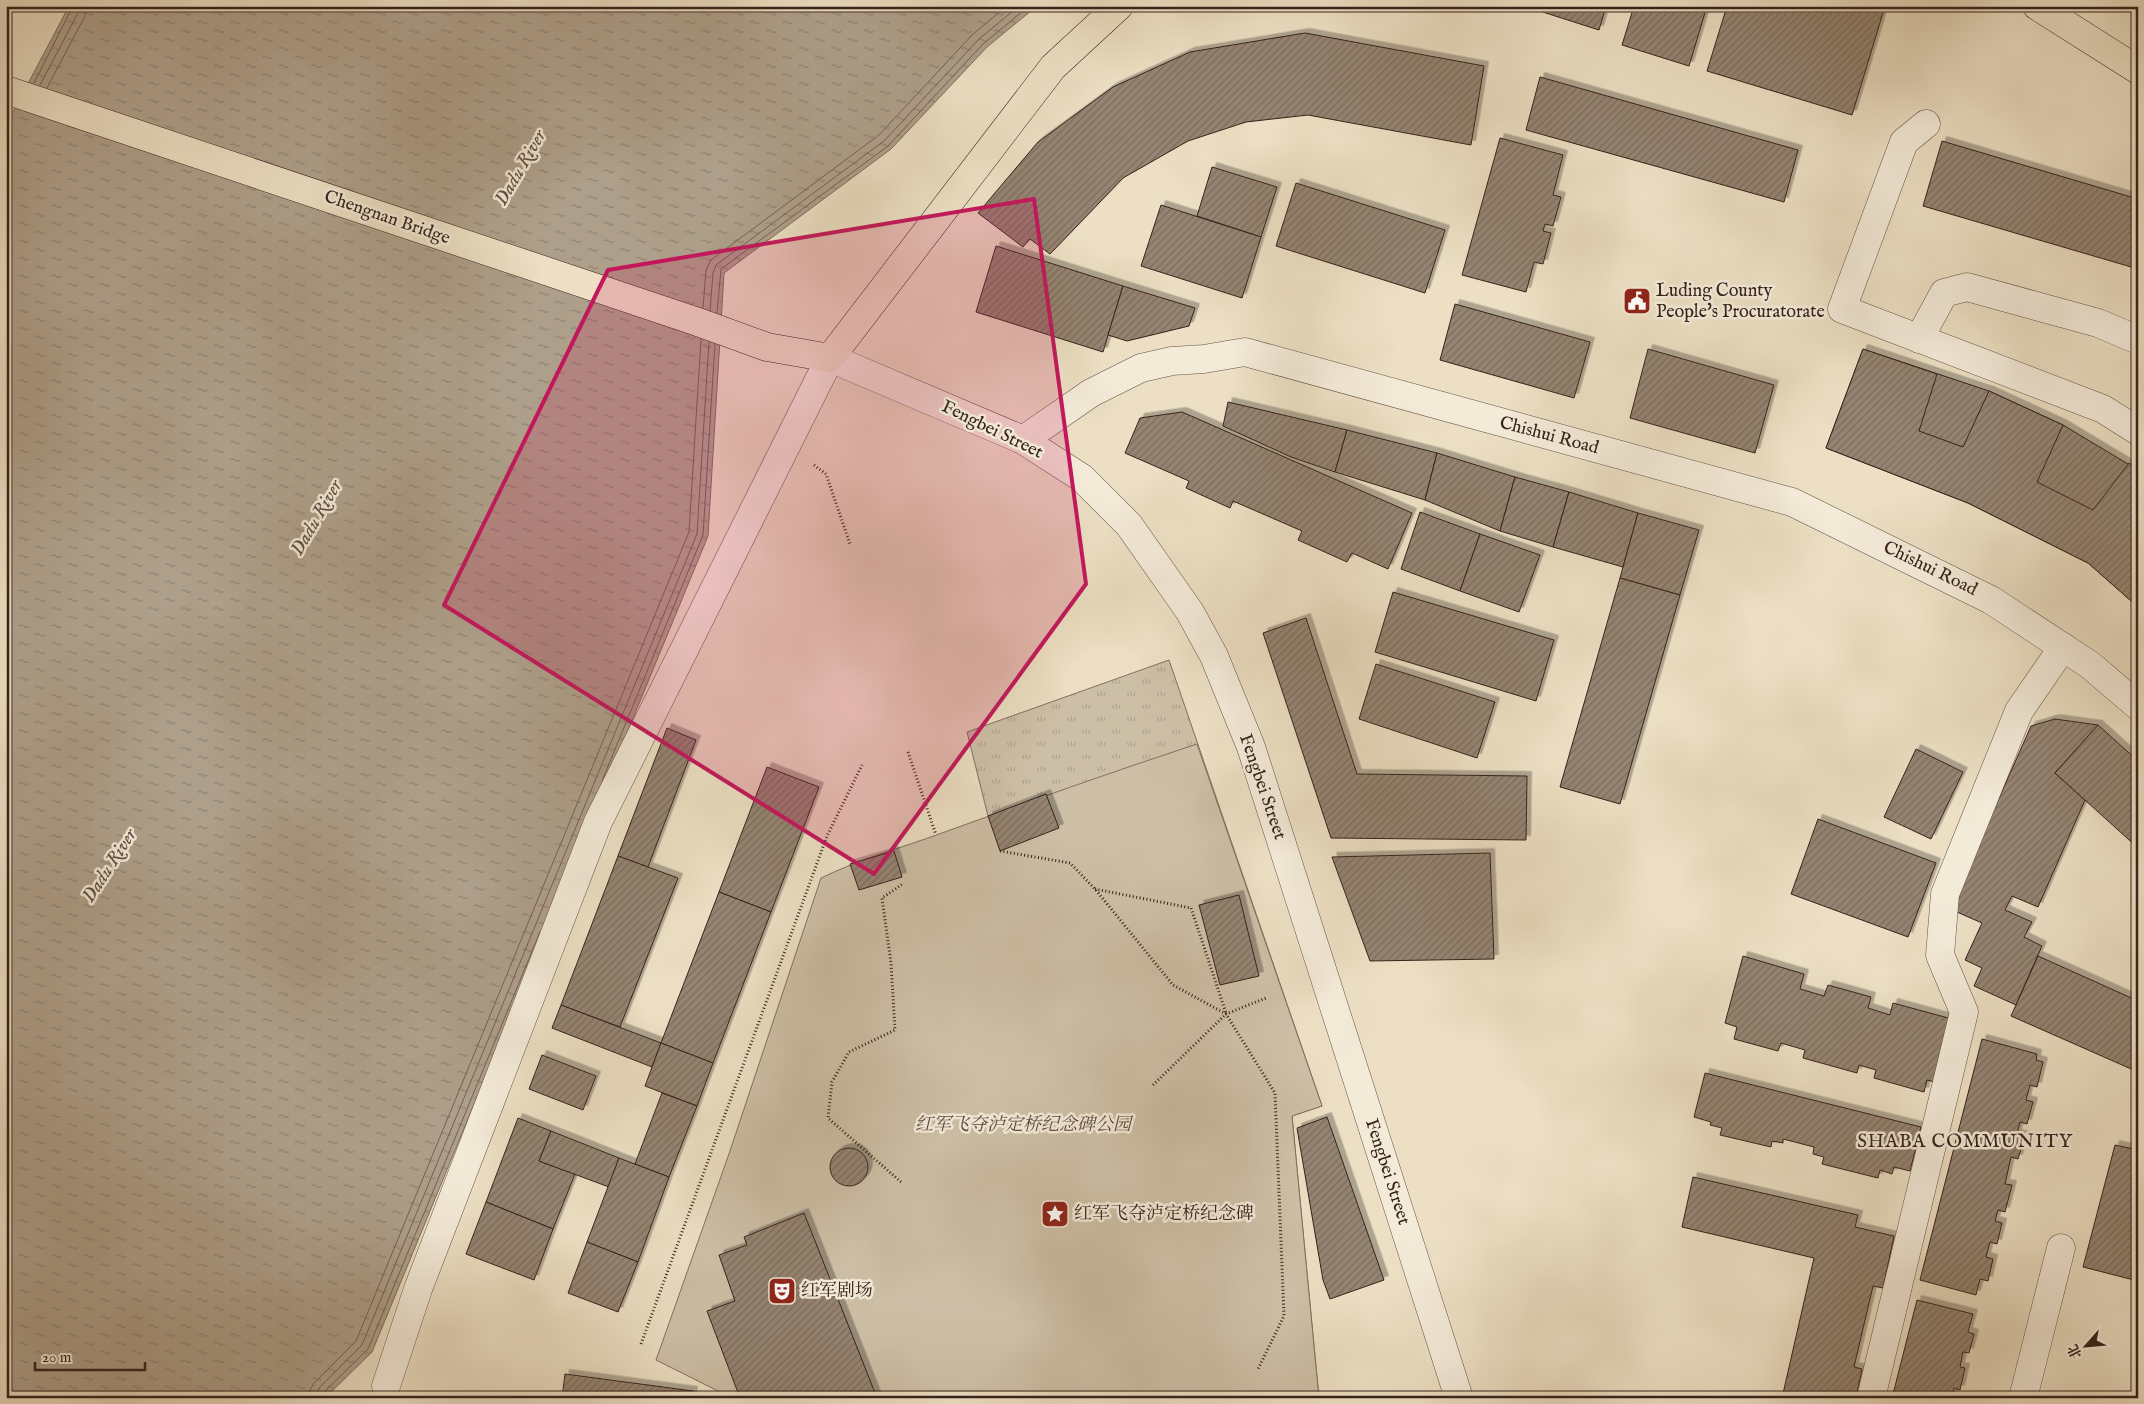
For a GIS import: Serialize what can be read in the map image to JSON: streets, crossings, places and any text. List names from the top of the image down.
{
  "streets": {
    "main road": ["Chengnan Bridge"],
    "street": ["Fengbei Street", "Chishui Road"]
  },
  "crossings": [
    ["Chengnan Bridge", "Fengbei Street"],
    ["Fengbei Street", "Chishui Road"]
  ],
  "districts": ["SHABA COMMUNITY"],
  "water": ["Dadu River"],
  "parks": ["红军飞夺泸定桥纪念碑公园"],
  "places": {
    "public building": ["Luding County People's Procuratorate"],
    "place": ["红军飞夺泸定桥纪念碑"],
    "theatre": ["红军剧场"]
  },
  "scale_bar": "20 m",
  "north": "bottom left"
}
